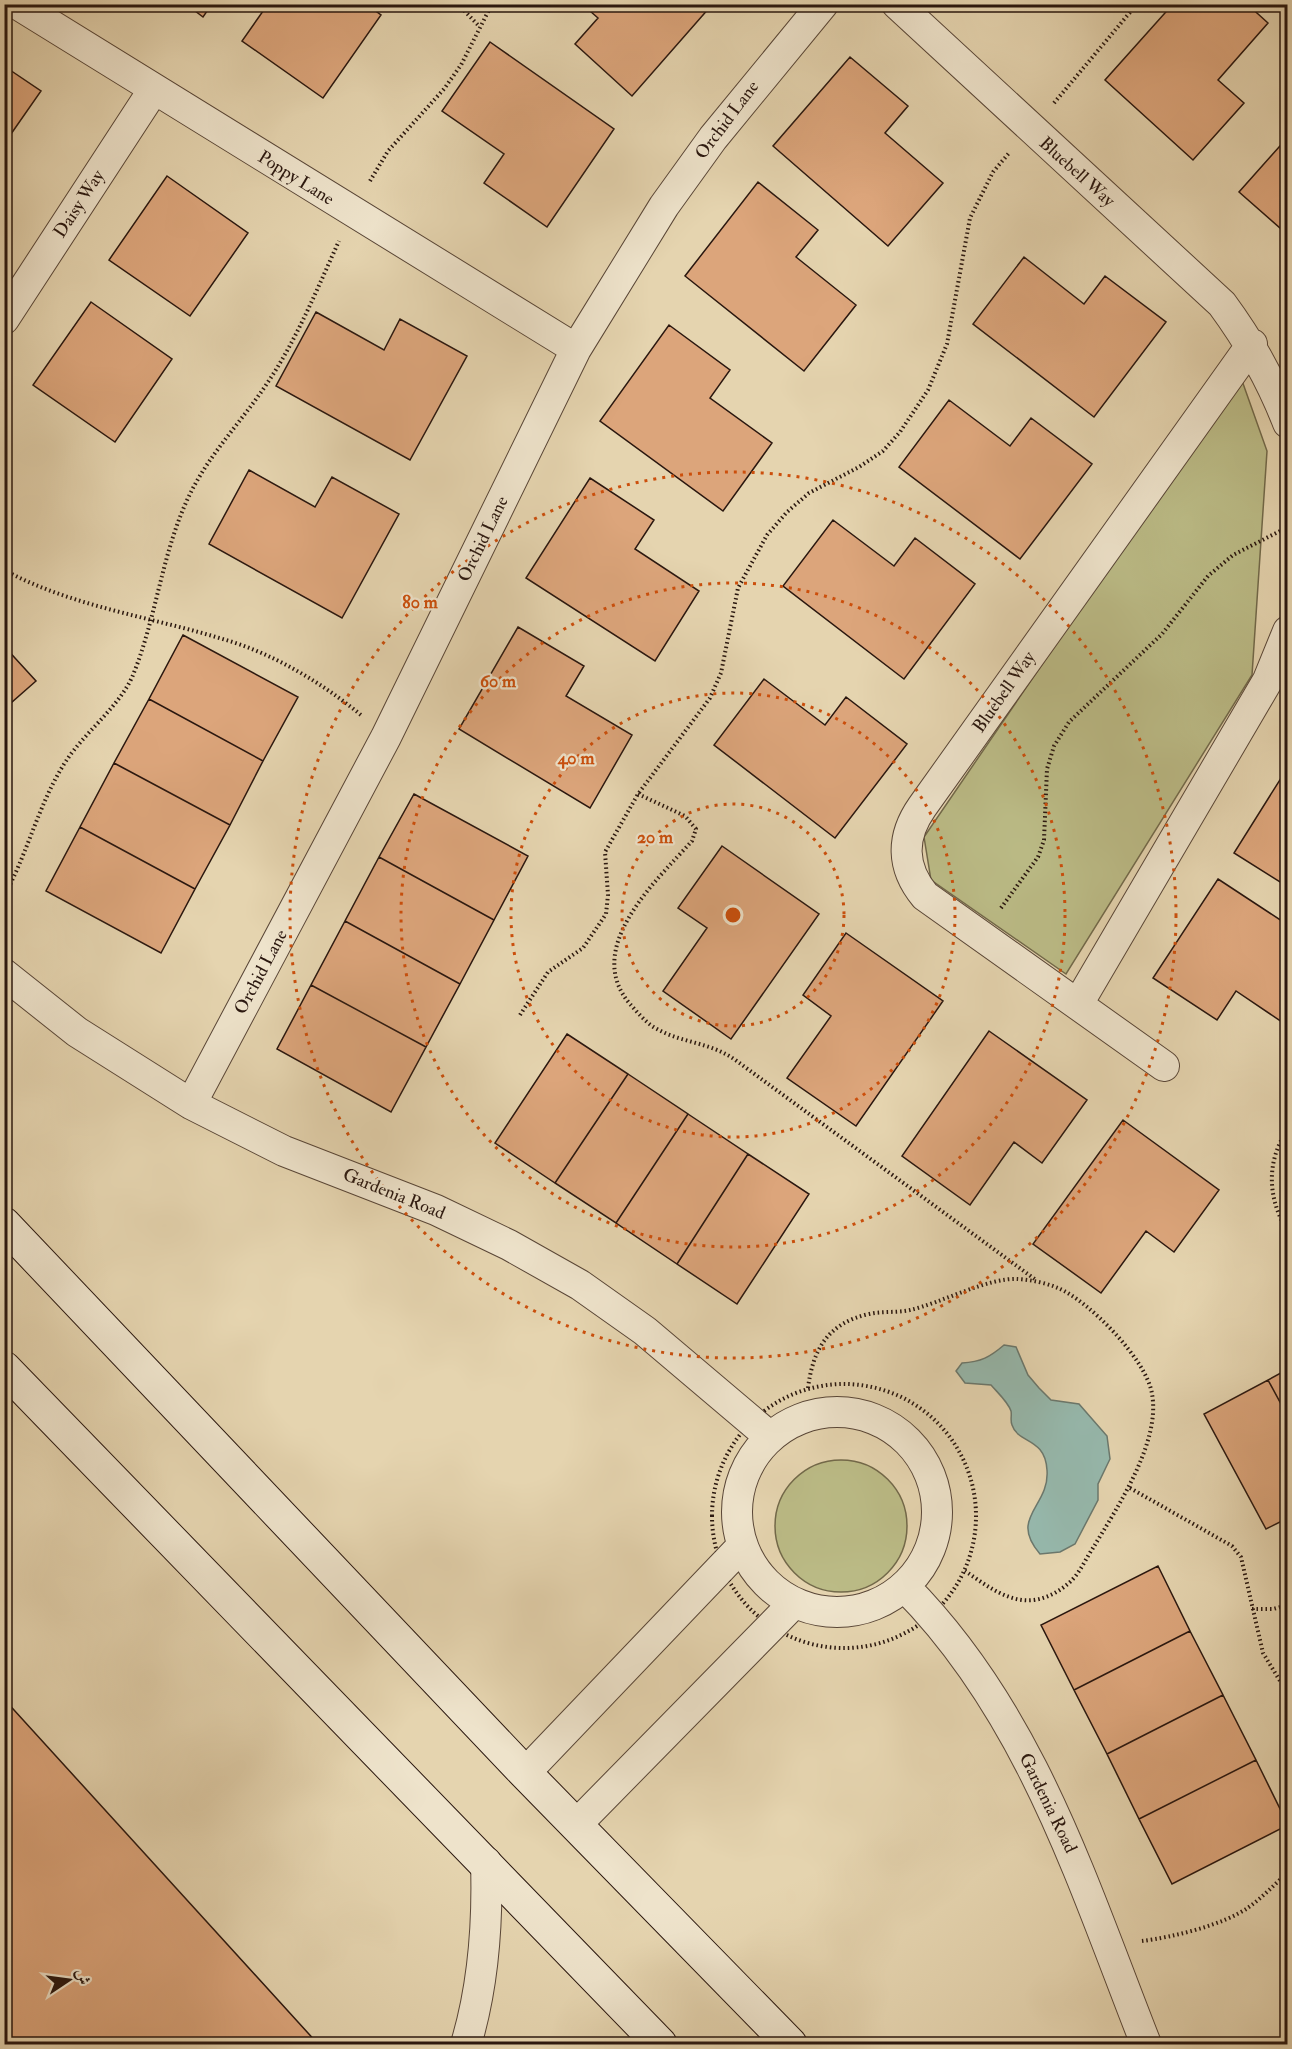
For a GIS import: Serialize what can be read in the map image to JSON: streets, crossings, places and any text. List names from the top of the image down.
{
  "streets": {
    "street": [
      "Orchid Lane",
      "Bluebell Way",
      "Poppy Lane",
      "Daisy Way",
      "Gardenia Road"
    ]
  },
  "crossings": [
    ["Orchid Lane", "Poppy Lane"],
    ["Orchid Lane", "Gardenia Road"],
    ["Poppy Lane", "Daisy Way"]
  ],
  "north": "right",
  "rings": [
    "80 m",
    "60 m",
    "40 m",
    "20 m"
  ]
}
